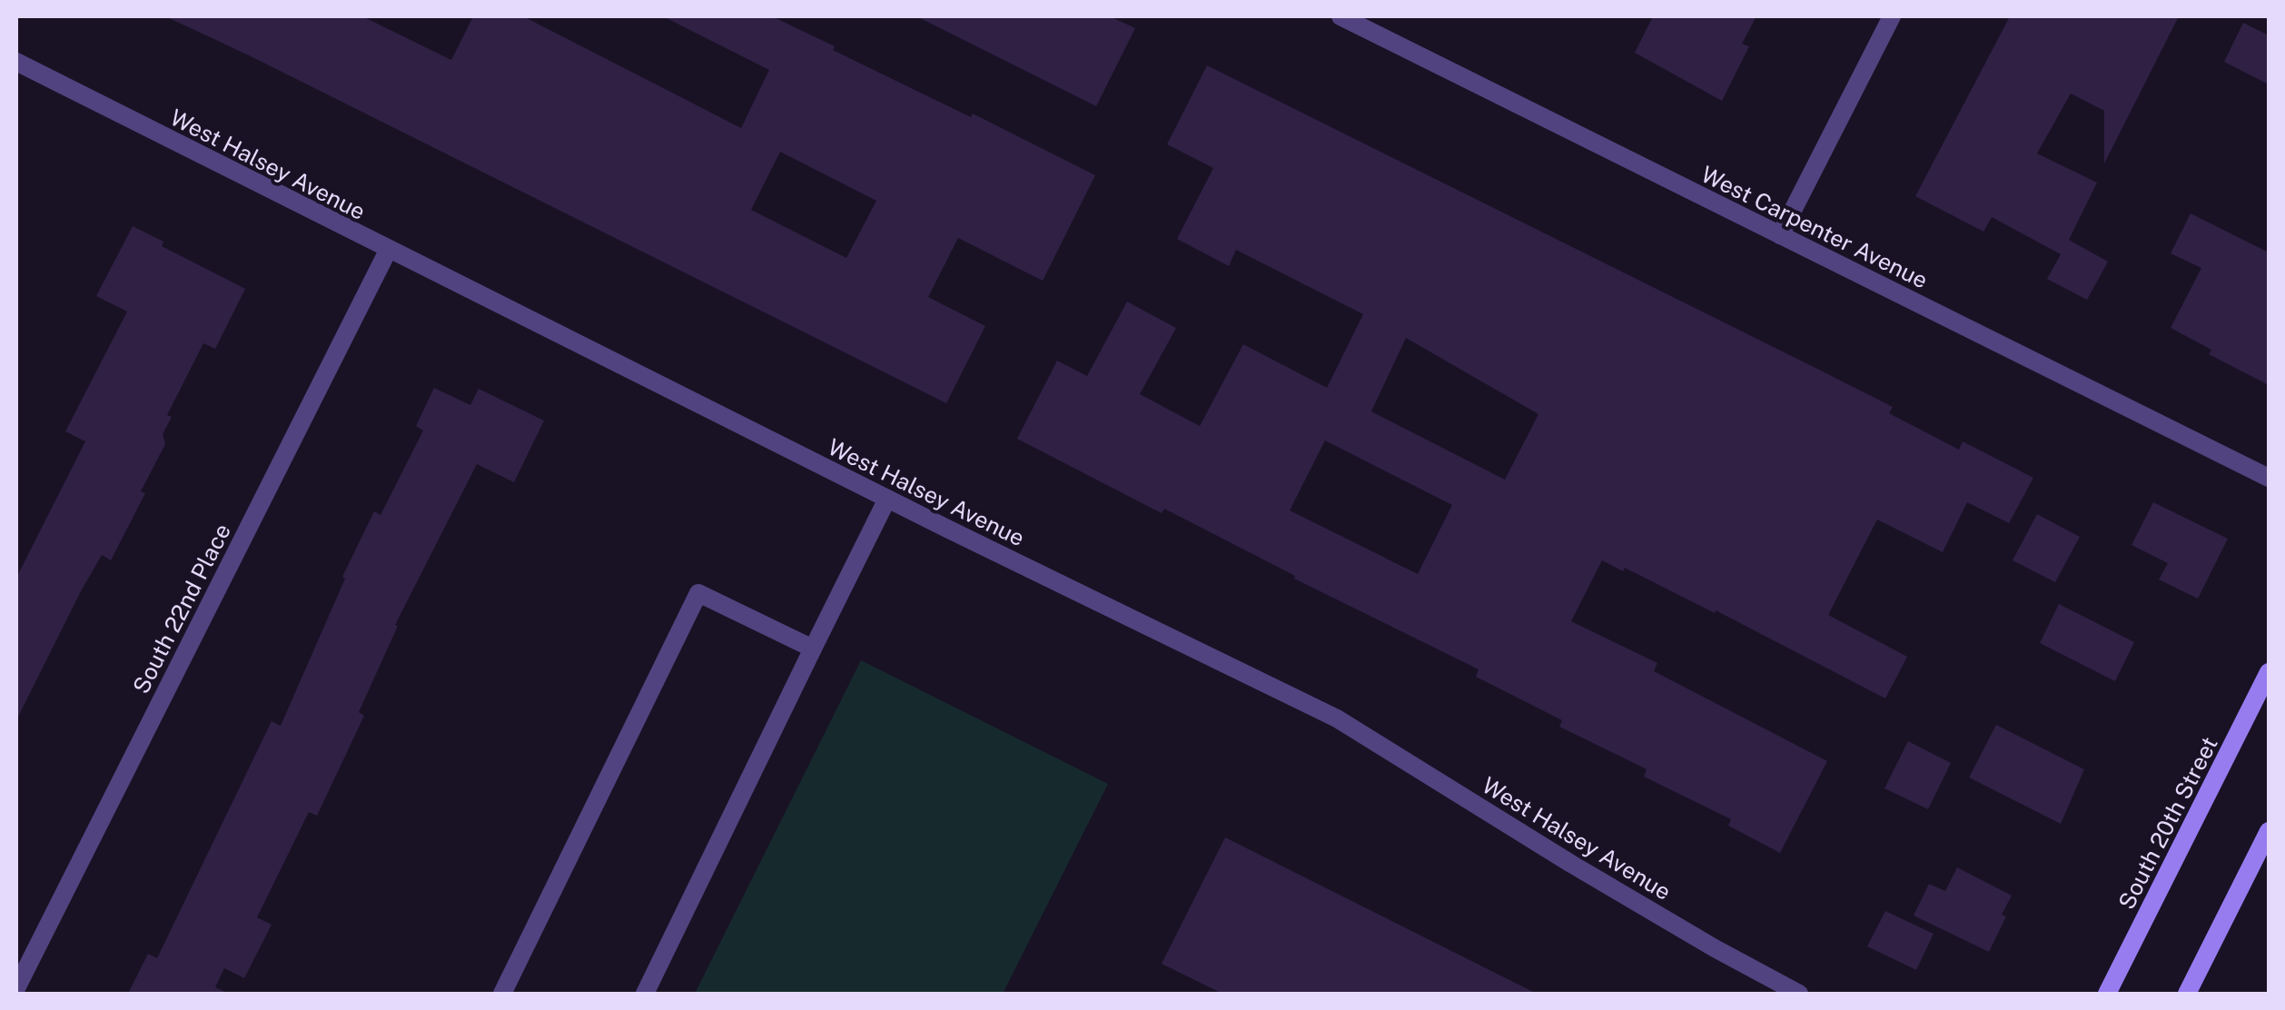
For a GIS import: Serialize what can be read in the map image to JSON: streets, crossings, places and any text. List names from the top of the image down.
{
  "streets": {
    "street": [
      "West Halsey Avenue",
      "West Carpenter Avenue",
      "South 22nd Place",
      "South 20th Street"
    ]
  },
  "crossings": [
    ["West Halsey Avenue", "South 22nd Place"]
  ]
}
